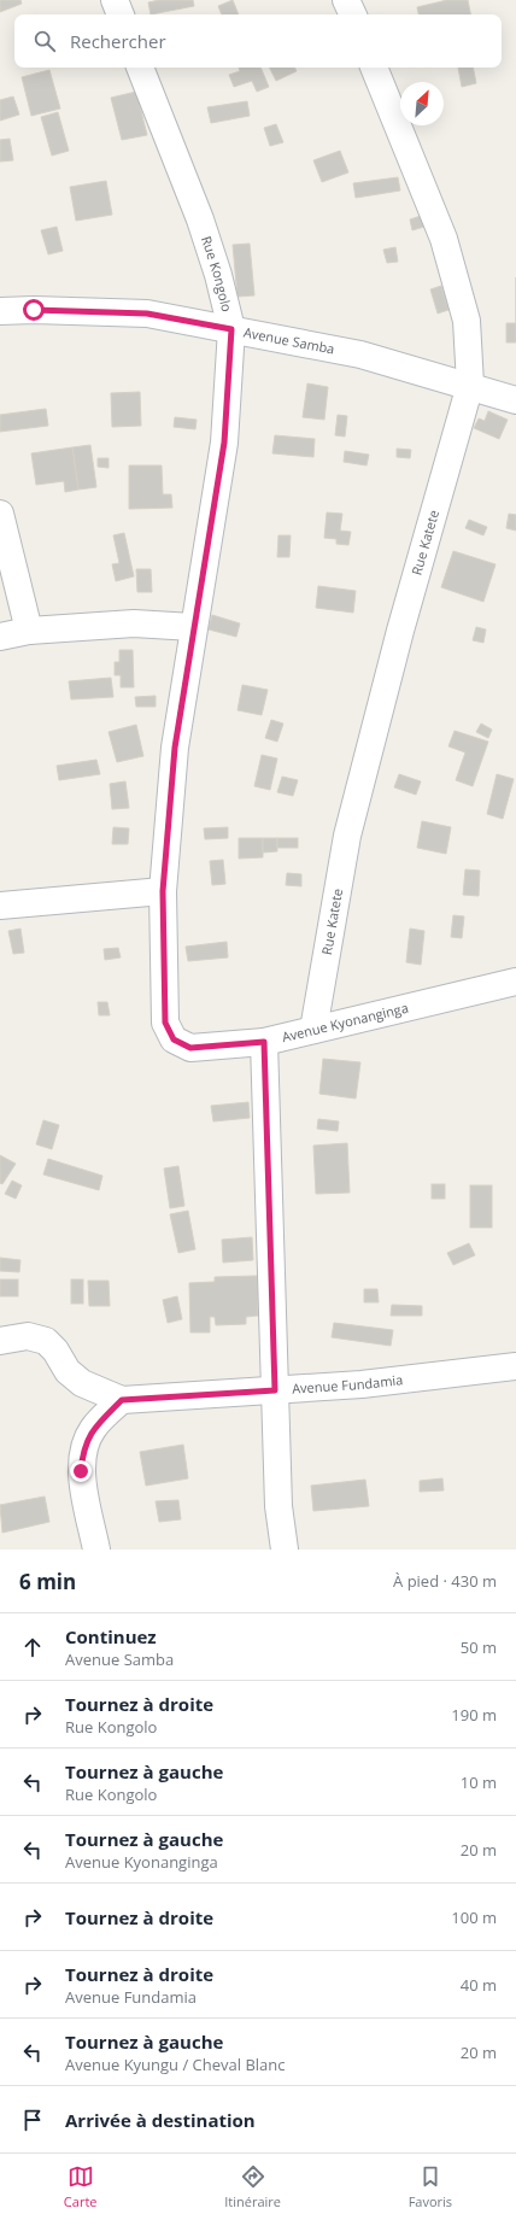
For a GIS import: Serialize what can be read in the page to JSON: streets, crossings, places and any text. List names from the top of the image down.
{
  "streets": {
    "street": [
      "Rue Kongolo",
      "Avenue Samba",
      "Rue Katete",
      "Avenue Kyonanginga",
      "Avenue Fundamia"
    ]
  },
  "crossings": [
    ["Rue Kongolo", "Avenue Samba"],
    ["Rue Kongolo", "Avenue Kyonanginga"],
    ["Avenue Samba", "Rue Katete"],
    ["Rue Katete", "Avenue Kyonanginga"]
  ],
  "north": "top right",
  "page": {
    "search": "Rechercher",
    "heading": ["6 min", "À pied · 430 m"],
    "list": [
      ["Continuez", "Avenue Samba", "50 m"],
      ["Tournez à droite", "Rue Kongolo", "190 m"],
      ["Tournez à gauche", "Rue Kongolo", "10 m"],
      ["Tournez à gauche", "Avenue Kyonanginga", "20 m"],
      ["Tournez à droite", "100 m"],
      ["Tournez à droite", "Avenue Fundamia", "40 m"],
      ["Tournez à gauche", "Avenue Kyungu / Cheval Blanc", "20 m"],
      "Arrivée à destination"
    ],
    "nav": ["Carte", "Itinéraire", "Favoris"]
  }
}
